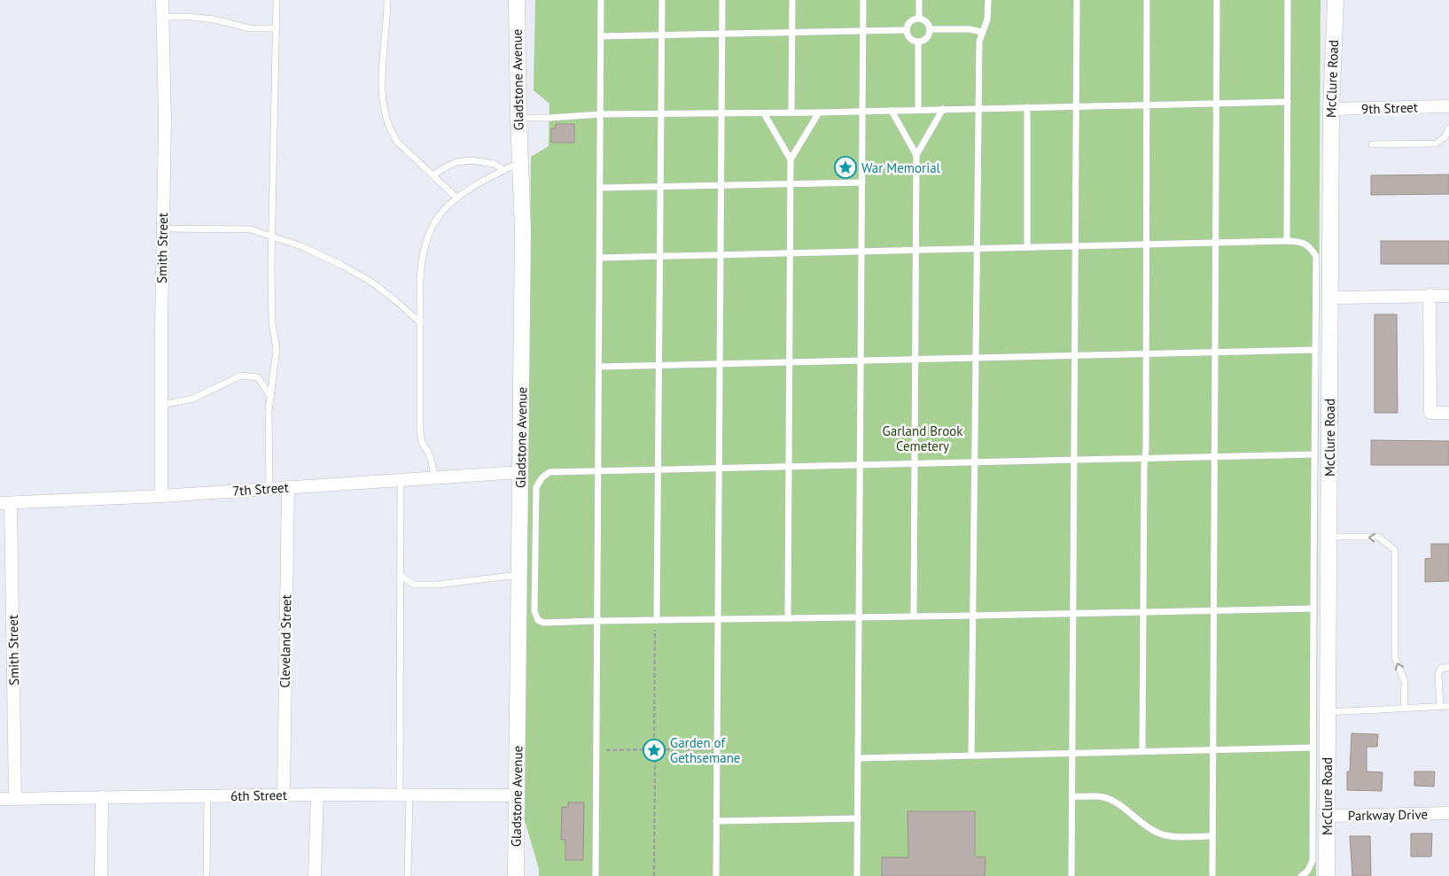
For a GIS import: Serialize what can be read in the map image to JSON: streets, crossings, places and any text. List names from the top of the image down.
{
  "streets": {
    "street": [
      "McClure Road",
      "Gladstone Avenue",
      "9th Street",
      "Smith Street",
      "7th Street",
      "Cleveland Street",
      "6th Street",
      "Parkway Drive"
    ]
  },
  "crossings": [
    ["McClure Road", "9th Street"],
    ["McClure Road", "Parkway Drive"],
    ["Gladstone Avenue", "7th Street"],
    ["Gladstone Avenue", "6th Street"],
    ["Smith Street", "7th Street"],
    ["Smith Street", "6th Street"],
    ["7th Street", "Cleveland Street"],
    ["Cleveland Street", "6th Street"]
  ],
  "parks": ["Garland Brook Cemetery"],
  "places": {
    "place": ["War Memorial", "Garden of Gethsemane"]
  }
}
